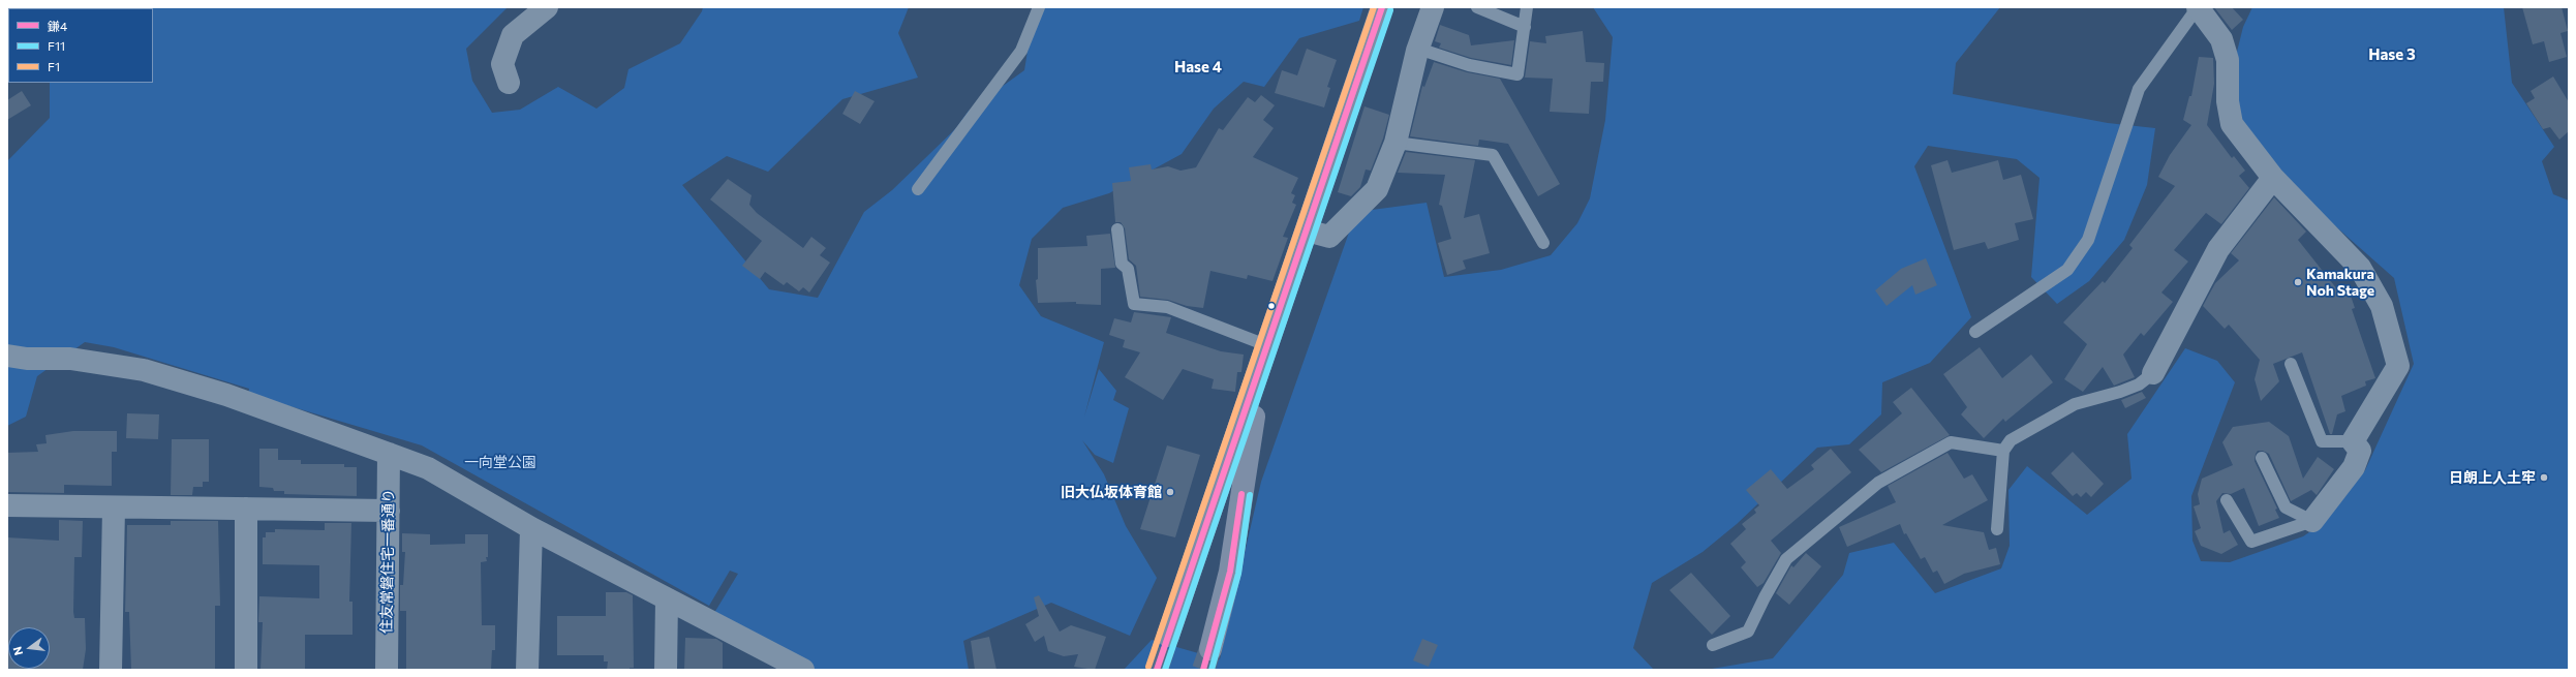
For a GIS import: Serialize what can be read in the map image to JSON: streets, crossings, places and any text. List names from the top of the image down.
{
  "streets": {
    "street": ["住友常磐住宅一番通り"]
  },
  "districts": ["Hase 3", "Hase 4"],
  "parks": ["一向堂公園"],
  "places": ["Kamakura Noh Stage", "日朗上人土牢", "旧大仏坂体育館"],
  "lines": ["transit line 鎌4", "transit line F1", "transit line F11"],
  "legend": ["鎌4", "F11", "F1"],
  "north": "left"
}
